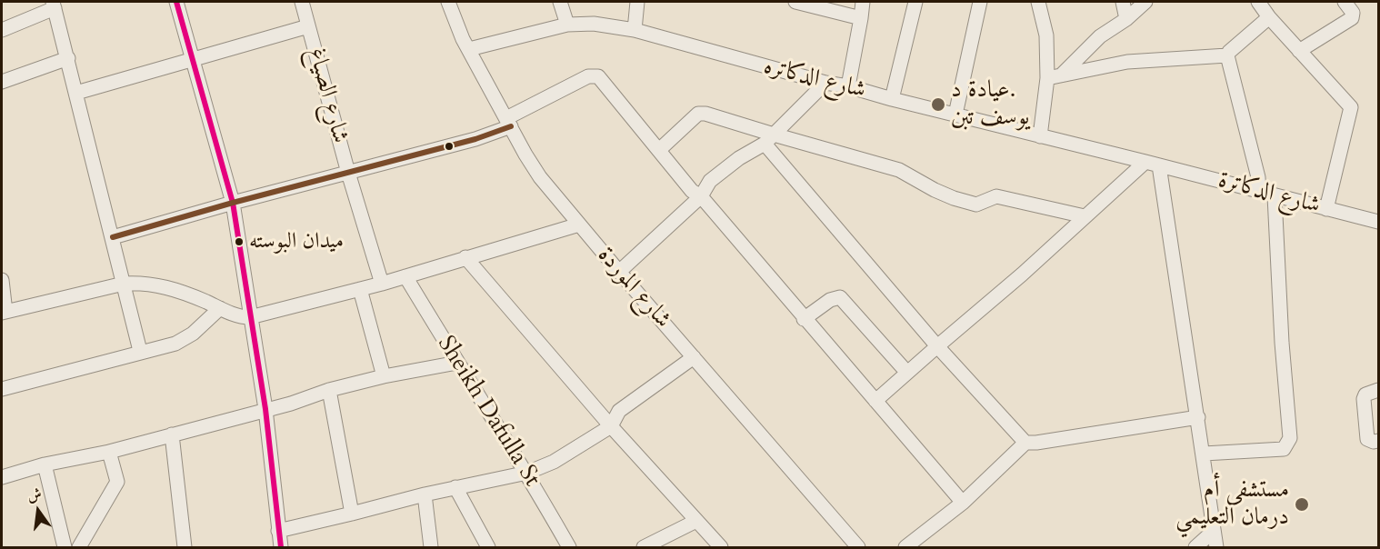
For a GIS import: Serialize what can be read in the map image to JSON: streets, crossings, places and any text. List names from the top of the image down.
{
  "streets": {
    "street": [
      "شارع الدكاتره",
      "شارع الصياغ",
      "شارع الدكاترة",
      "شارع الموردة",
      "Sheikh Dafulla St"
    ]
  },
  "crossings": [
    ["شارع الدكاتره", "شارع الدكاترة"],
    ["شارع الدكاتره", "شارع الموردة"]
  ],
  "places": ["عيادة د. يوسف تبن", "ميدان البوسته", "مستشفى أم درمان التعليمي"],
  "north": "top"
}
